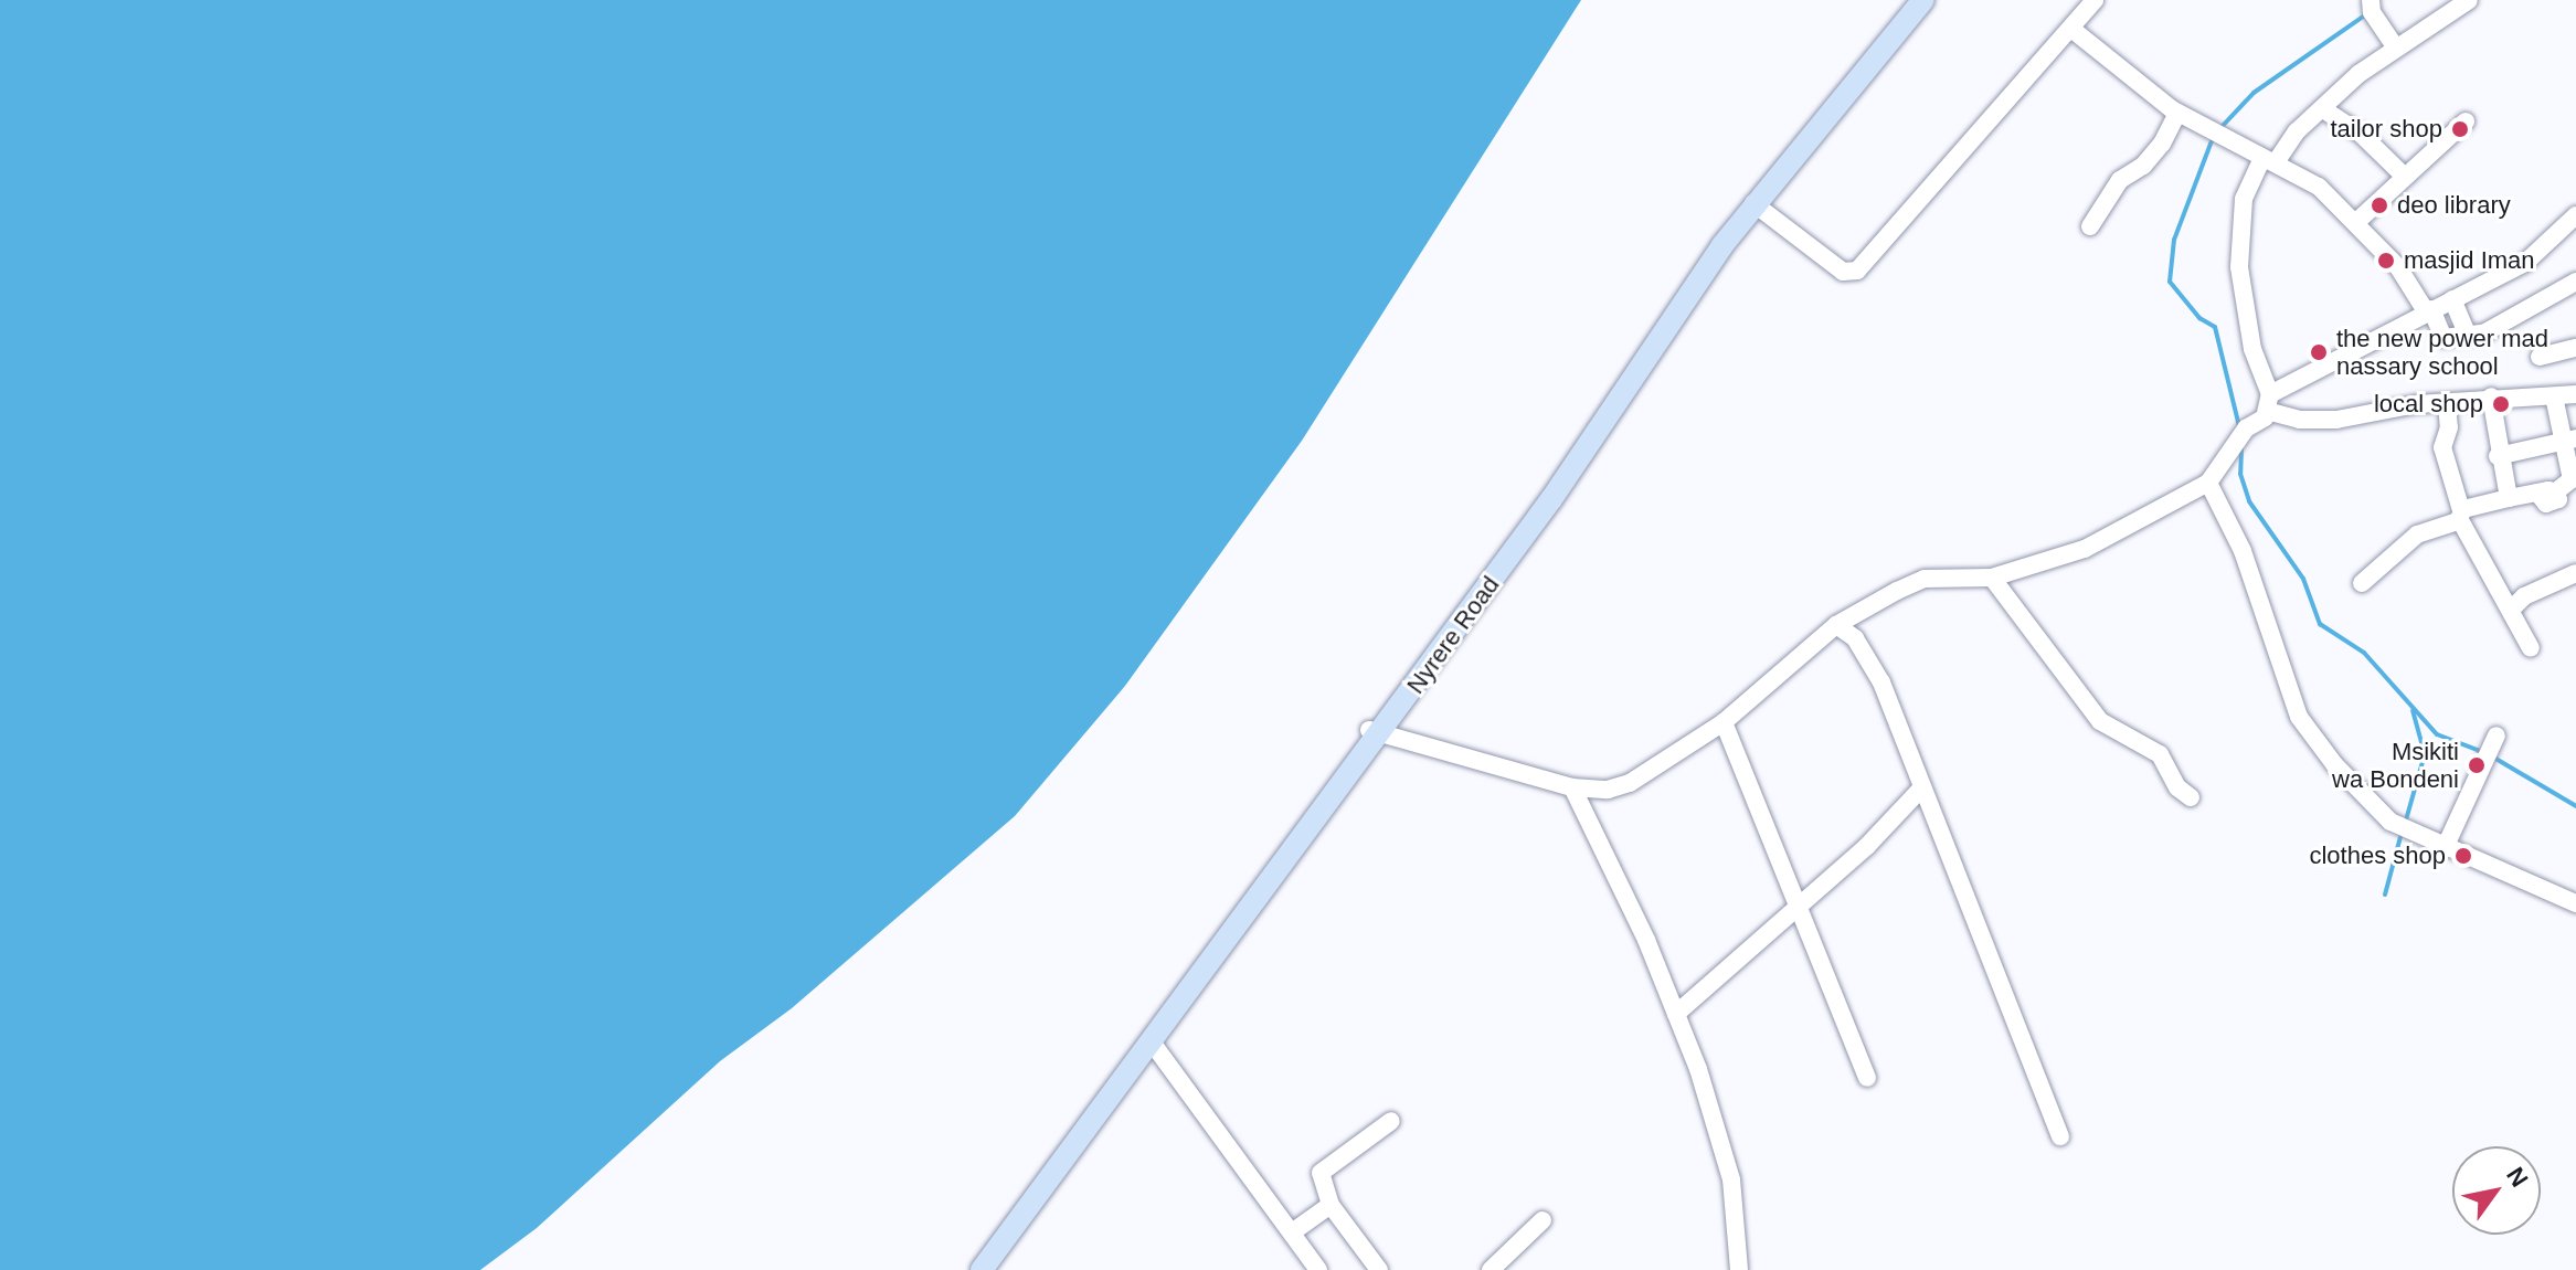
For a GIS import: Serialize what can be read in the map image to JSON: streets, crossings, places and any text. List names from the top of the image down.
{
  "streets": {
    "main road": ["Nyrere Road"]
  },
  "places": [
    "tailor shop",
    "deo library",
    "masjid Iman",
    "the new power mad nassary school",
    "local shop",
    "Msikiti wa Bondeni",
    "clothes shop"
  ],
  "north": "top right"
}
